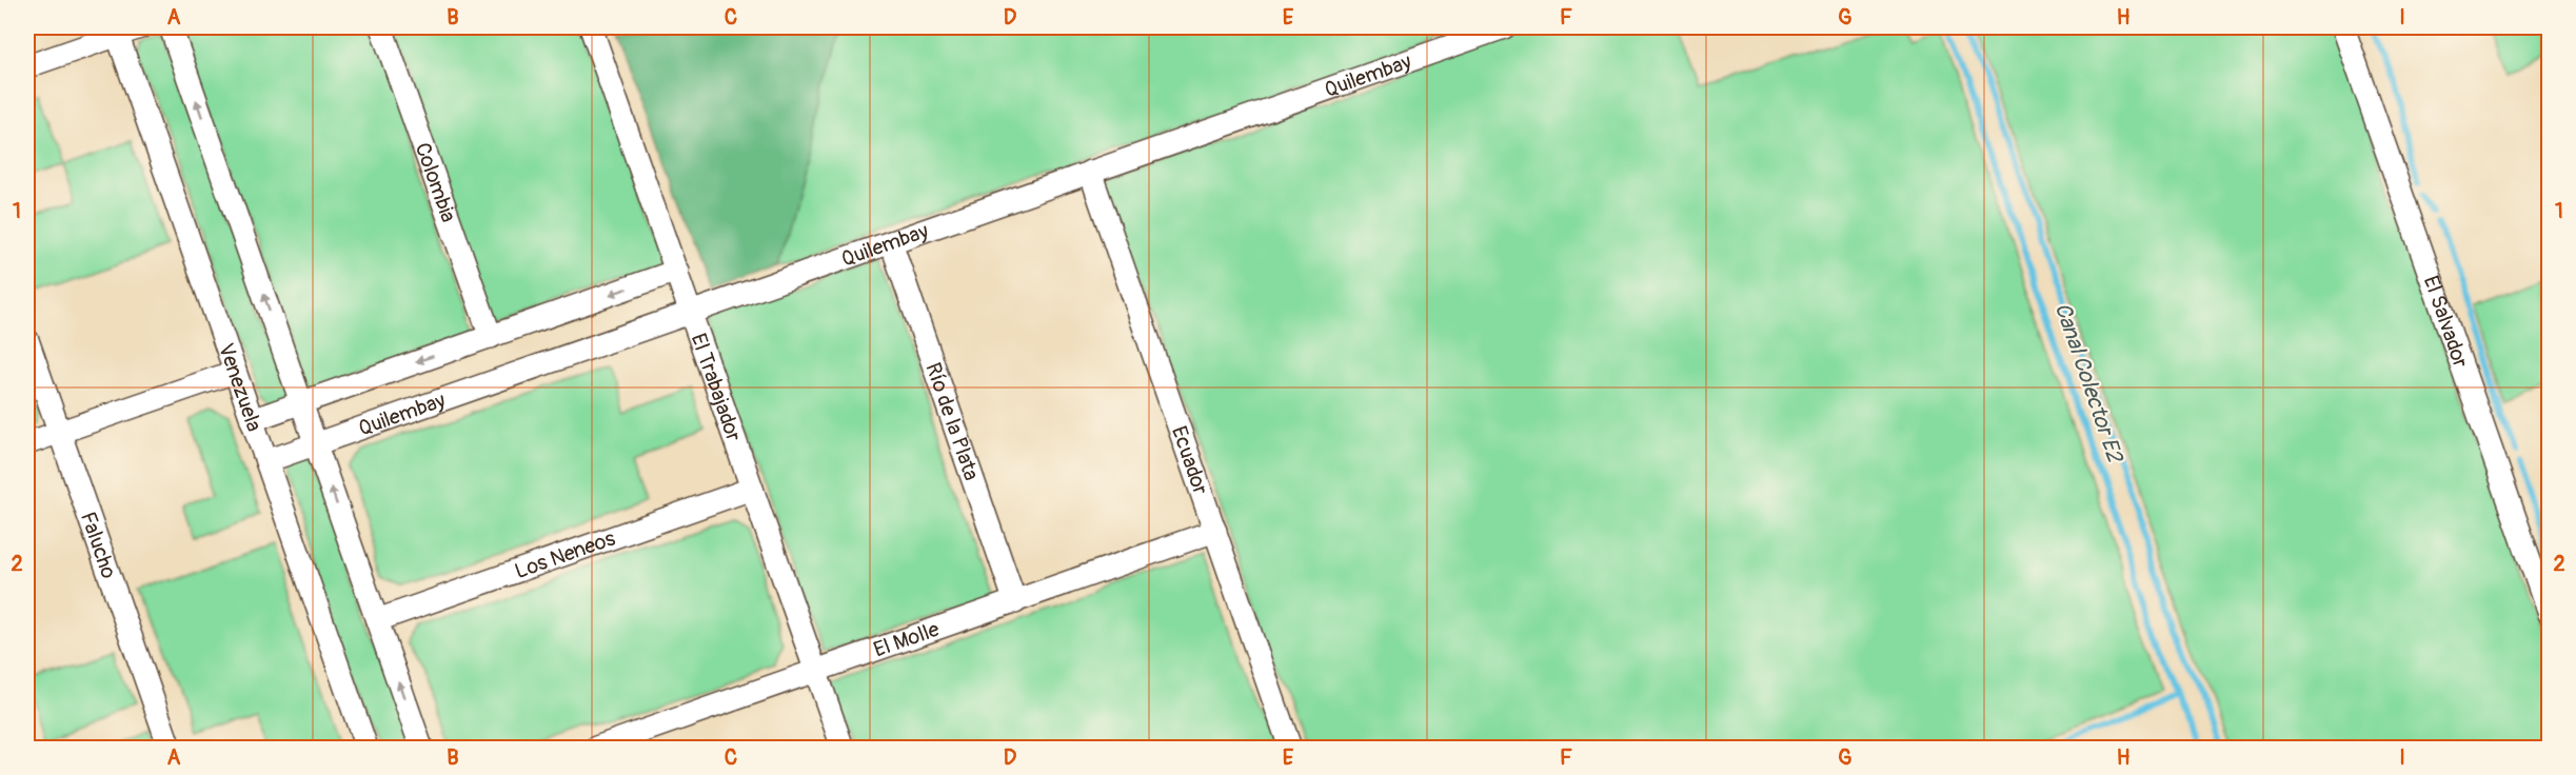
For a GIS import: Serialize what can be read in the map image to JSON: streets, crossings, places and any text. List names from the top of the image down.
{
  "streets": {
    "street": [
      "Quilembay",
      "Colombia",
      "El Salvador",
      "Venezuela",
      "El Trabajador",
      "Río de la Plata",
      "Ecuador",
      "Falucho",
      "Los Neneos",
      "El Molle"
    ]
  },
  "crossings": [
    ["Quilembay", "Venezuela"],
    ["Quilembay", "El Trabajador"],
    ["Quilembay", "Río de la Plata"],
    ["Quilembay", "Ecuador"],
    ["El Trabajador", "Los Neneos"],
    ["El Trabajador", "El Molle"],
    ["Río de la Plata", "El Molle"],
    ["Ecuador", "El Molle"]
  ],
  "water": ["Canal Colector E2"],
  "grid": {
    "columns": [
      "A",
      "B",
      "C",
      "D",
      "E",
      "F",
      "G",
      "H",
      "I"
    ],
    "rows": ["1", "2"]
  }
}
